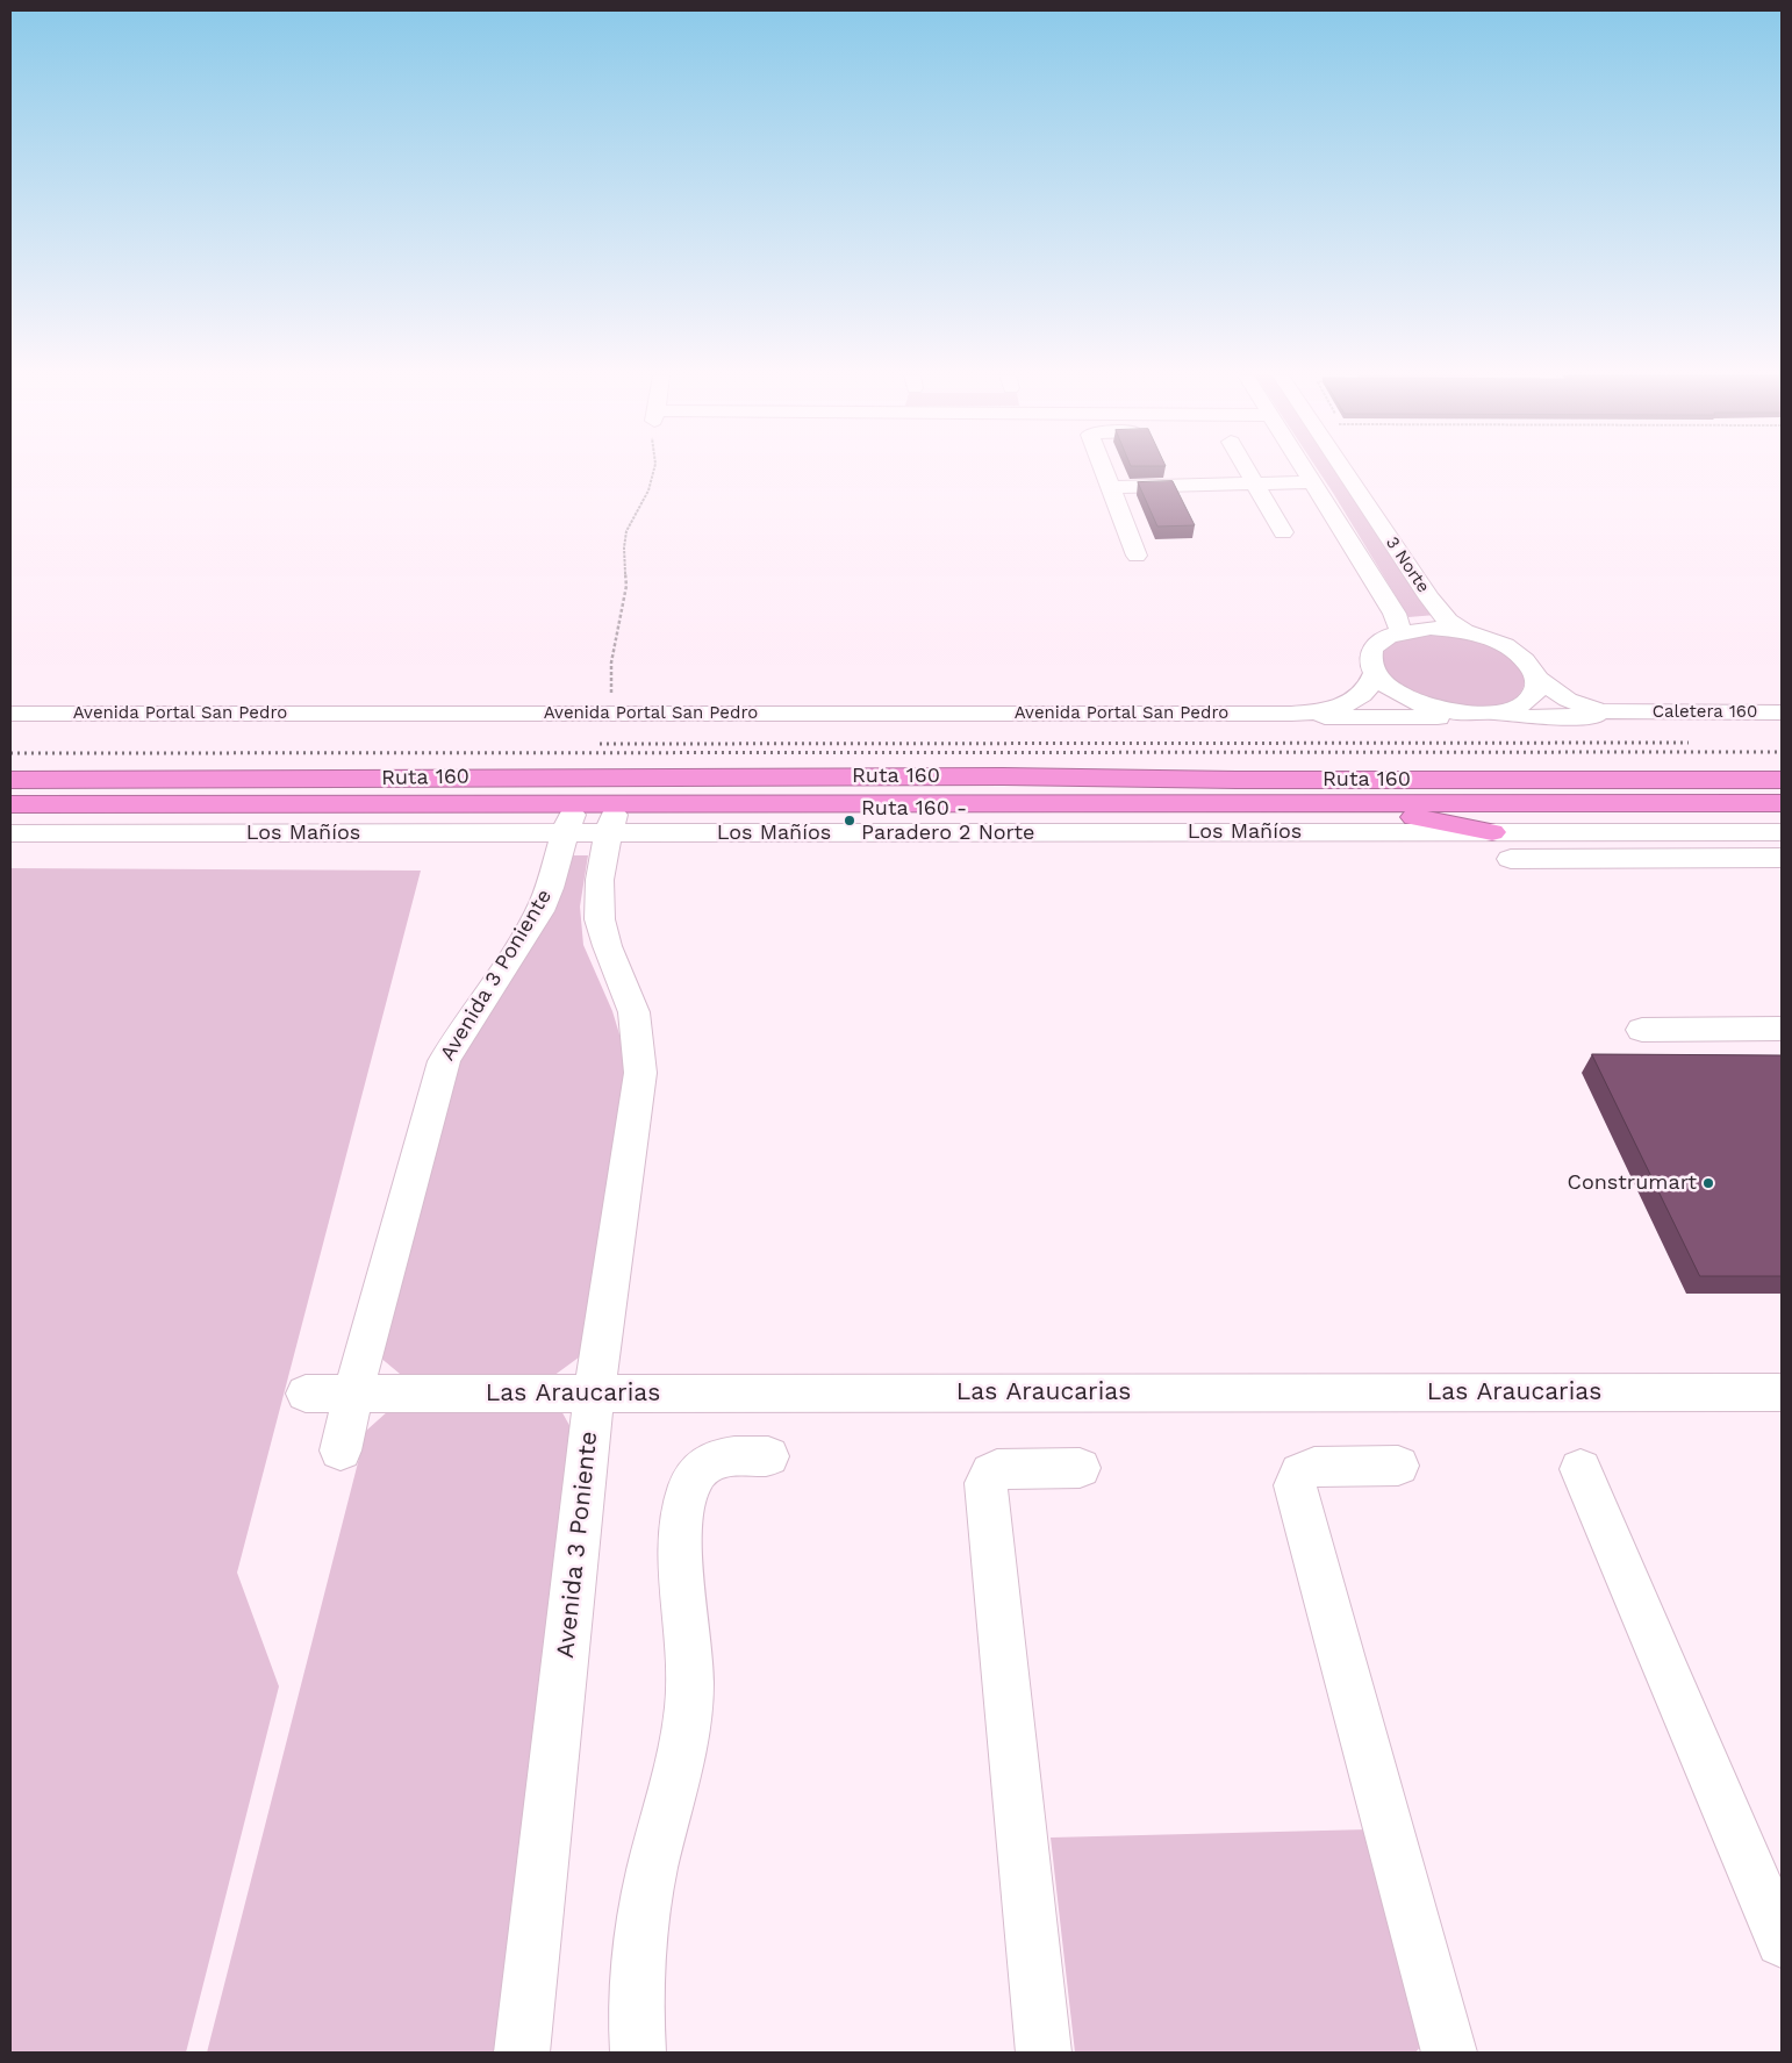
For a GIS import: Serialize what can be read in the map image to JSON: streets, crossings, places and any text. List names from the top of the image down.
{
  "streets": {
    "highway": ["Ruta 160"],
    "street": [
      "3 Norte",
      "Caletera 160",
      "Avenida Portal San Pedro",
      "Los Mañíos",
      "Avenida 3 Poniente",
      "Las Araucarias"
    ]
  },
  "crossings": [
    ["3 Norte", "Caletera 160"],
    ["3 Norte", "Avenida Portal San Pedro"],
    ["Ruta 160", "Los Mañíos"],
    ["Ruta 160", "Avenida 3 Poniente"],
    ["Los Mañíos", "Avenida 3 Poniente"],
    ["Avenida 3 Poniente", "Las Araucarias"]
  ],
  "places": ["Ruta 160 - Paradero 2 Norte", "Construmart"]
}
